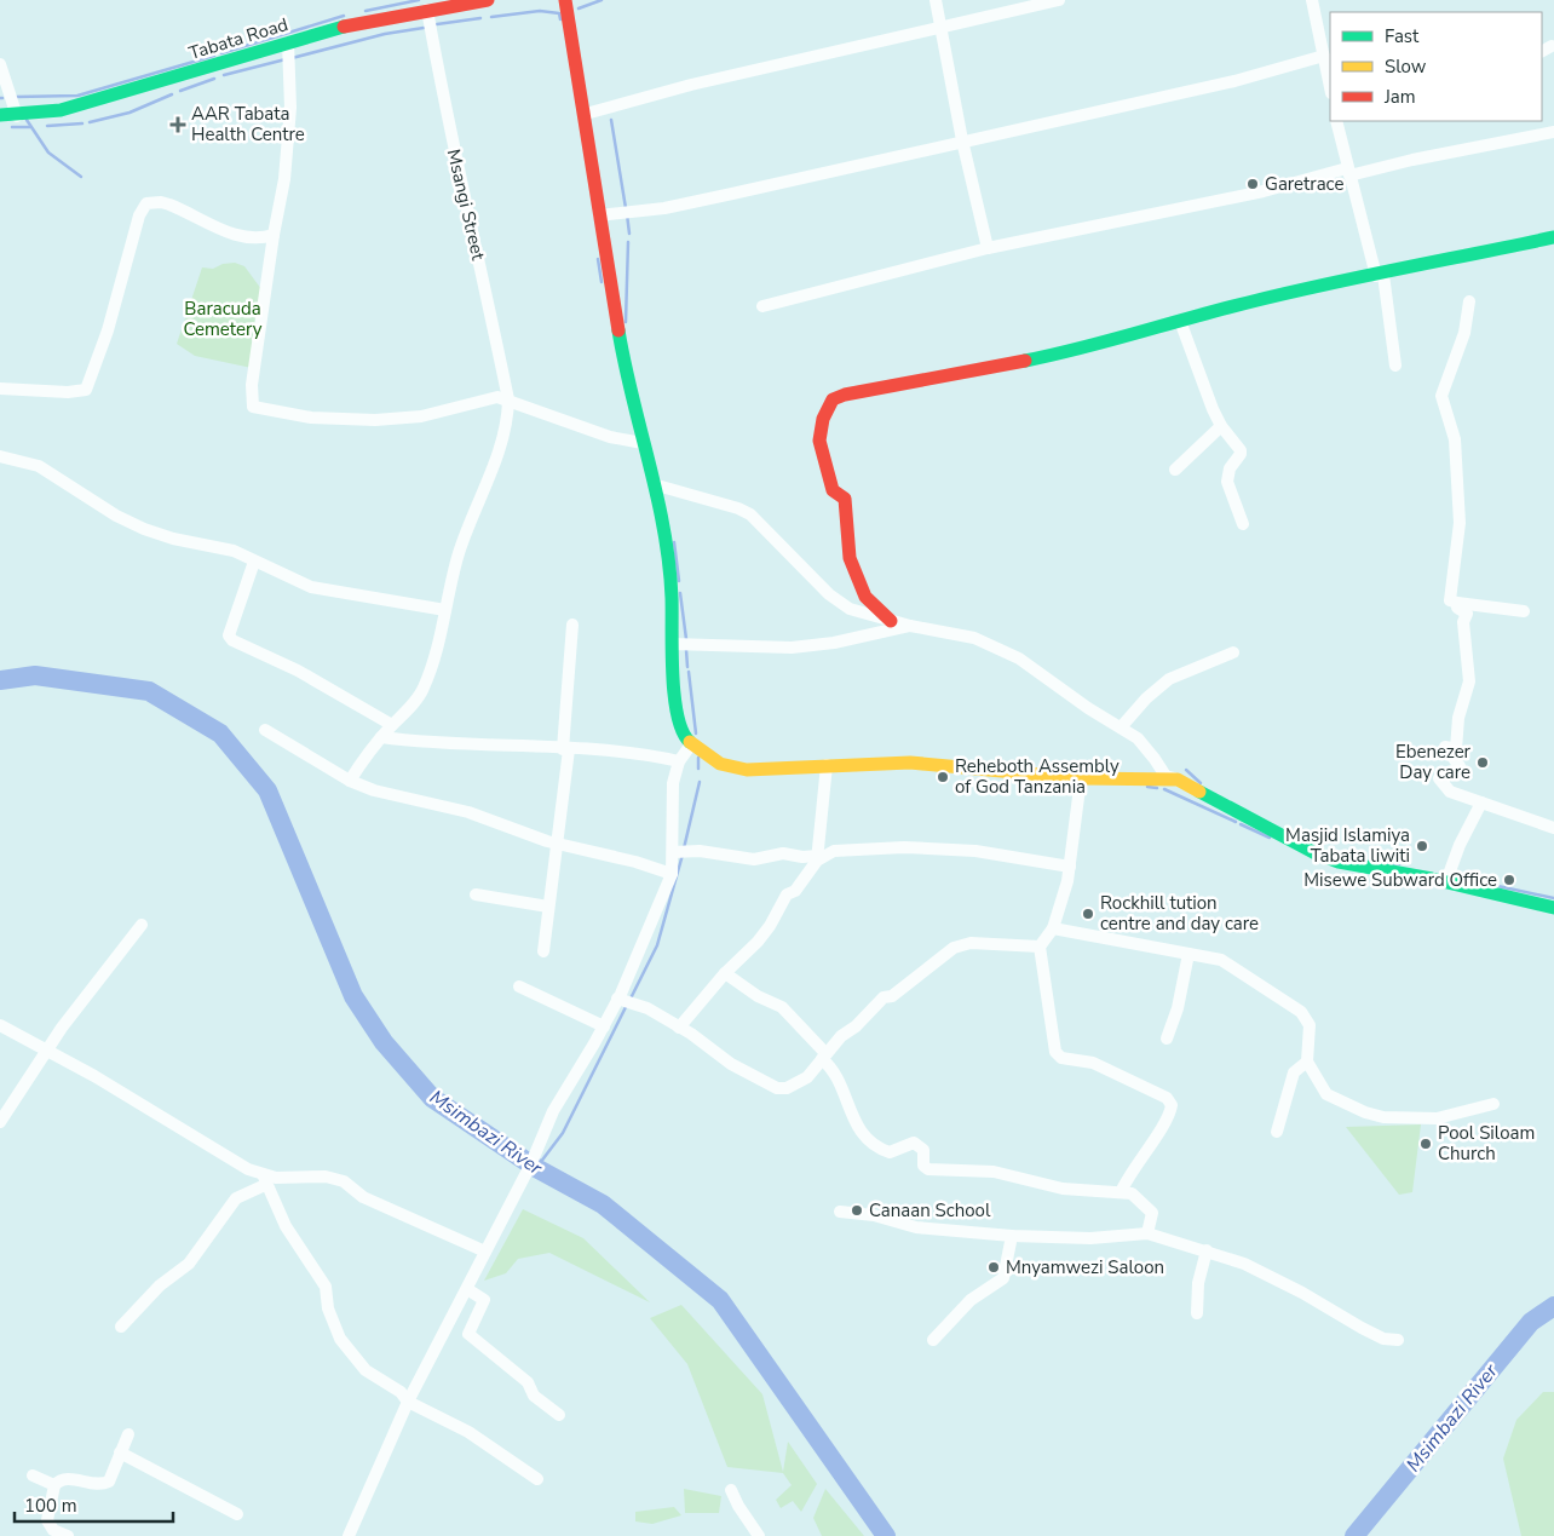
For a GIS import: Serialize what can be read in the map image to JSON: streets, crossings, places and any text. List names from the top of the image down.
{
  "streets": {
    "main road": ["Tabata Road"],
    "street": ["Msangi Street"]
  },
  "crossings": [
    ["Tabata Road", "Msangi Street"]
  ],
  "water": ["Msimbazi River"],
  "parks": ["Baracuda Cemetery"],
  "places": {
    "health": ["AAR Tabata Health Centre"],
    "other": [
      "Garetrace",
      "Ebenezer Day care",
      "Reheboth Assembly of God Tanzania",
      "Masjid Islamiya Tabata liwiti",
      "Misewe Subward Office",
      "Rockhill tution centre and day care",
      "Pool Siloam Church",
      "Canaan School",
      "Mnyamwezi Saloon"
    ]
  },
  "legend": ["Fast", "Slow", "Jam"],
  "scale_bar": "100 m"
}
